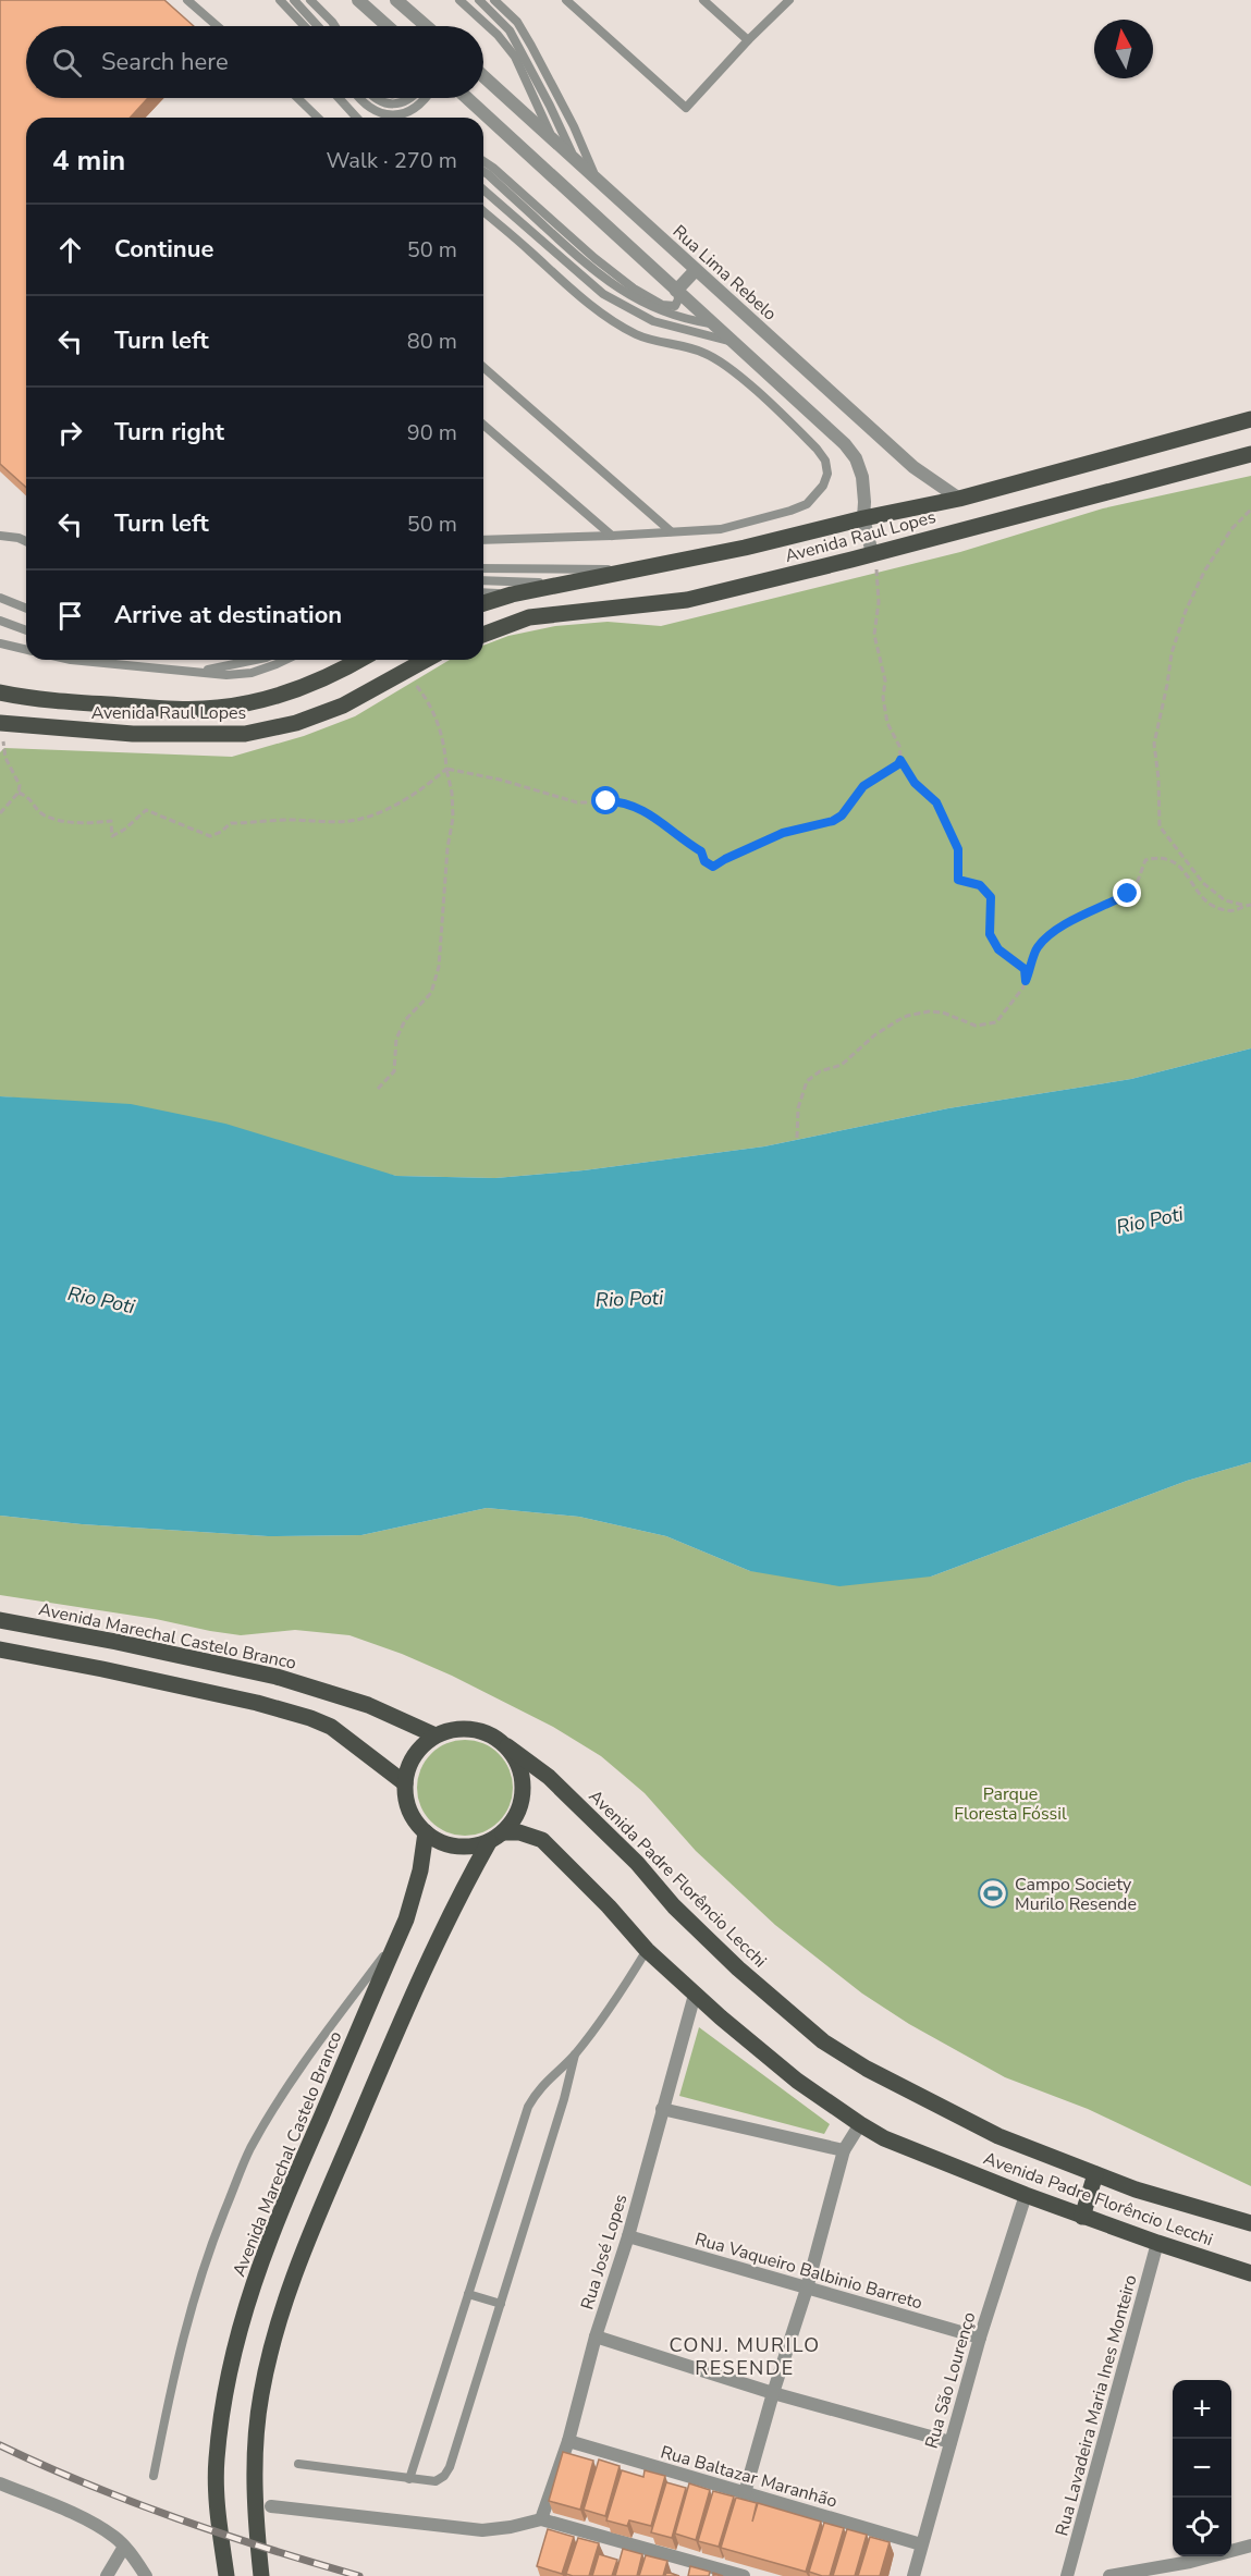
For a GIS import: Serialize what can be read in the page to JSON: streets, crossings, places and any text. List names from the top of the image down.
{
  "streets": {
    "main road": ["Avenida Raul Lopes", "Avenida Marechal Castelo Branco", "Avenida Padre Florêncio Lecchi"],
    "street": [
      "Rua Lima Rebelo",
      "Rua José Lopes",
      "Rua Vaqueiro Balbinio Barreto",
      "Rua São Lourenço",
      "Rua Lavadeira Maria Ines Monteiro",
      "Rua Baltazar Maranhão"
    ]
  },
  "crossings": [
    ["Rua Lima Rebelo", "Avenida Raul Lopes"],
    ["Avenida Marechal Castelo Branco", "Avenida Padre Florêncio Lecchi"],
    ["Avenida Padre Florêncio Lecchi", "Rua José Lopes"],
    ["Avenida Padre Florêncio Lecchi", "Rua São Lourenço"],
    ["Avenida Padre Florêncio Lecchi", "Rua Lavadeira Maria Ines Monteiro"],
    ["Rua José Lopes", "Rua Vaqueiro Balbinio Barreto"],
    ["Rua José Lopes", "Rua Baltazar Maranhão"],
    ["Rua Vaqueiro Balbinio Barreto", "Rua São Lourenço"],
    ["Rua São Lourenço", "Rua Baltazar Maranhão"]
  ],
  "districts": ["CONJ. MURILO RESENDE"],
  "water": ["Rio Poti"],
  "parks": ["Parque Floresta Fóssil"],
  "places": {
    "sports": ["Campo Society Murilo Resende"]
  },
  "north": "top",
  "page": {
    "search": "Search here",
    "heading": ["4 min", "Walk · 270 m"],
    "list": [
      ["Continue", "50 m"],
      ["Turn left", "80 m"],
      ["Turn right", "90 m"],
      ["Turn left", "50 m"],
      "Arrive at destination"
    ],
    "map_buttons": ["+", "−"]
  }
}
